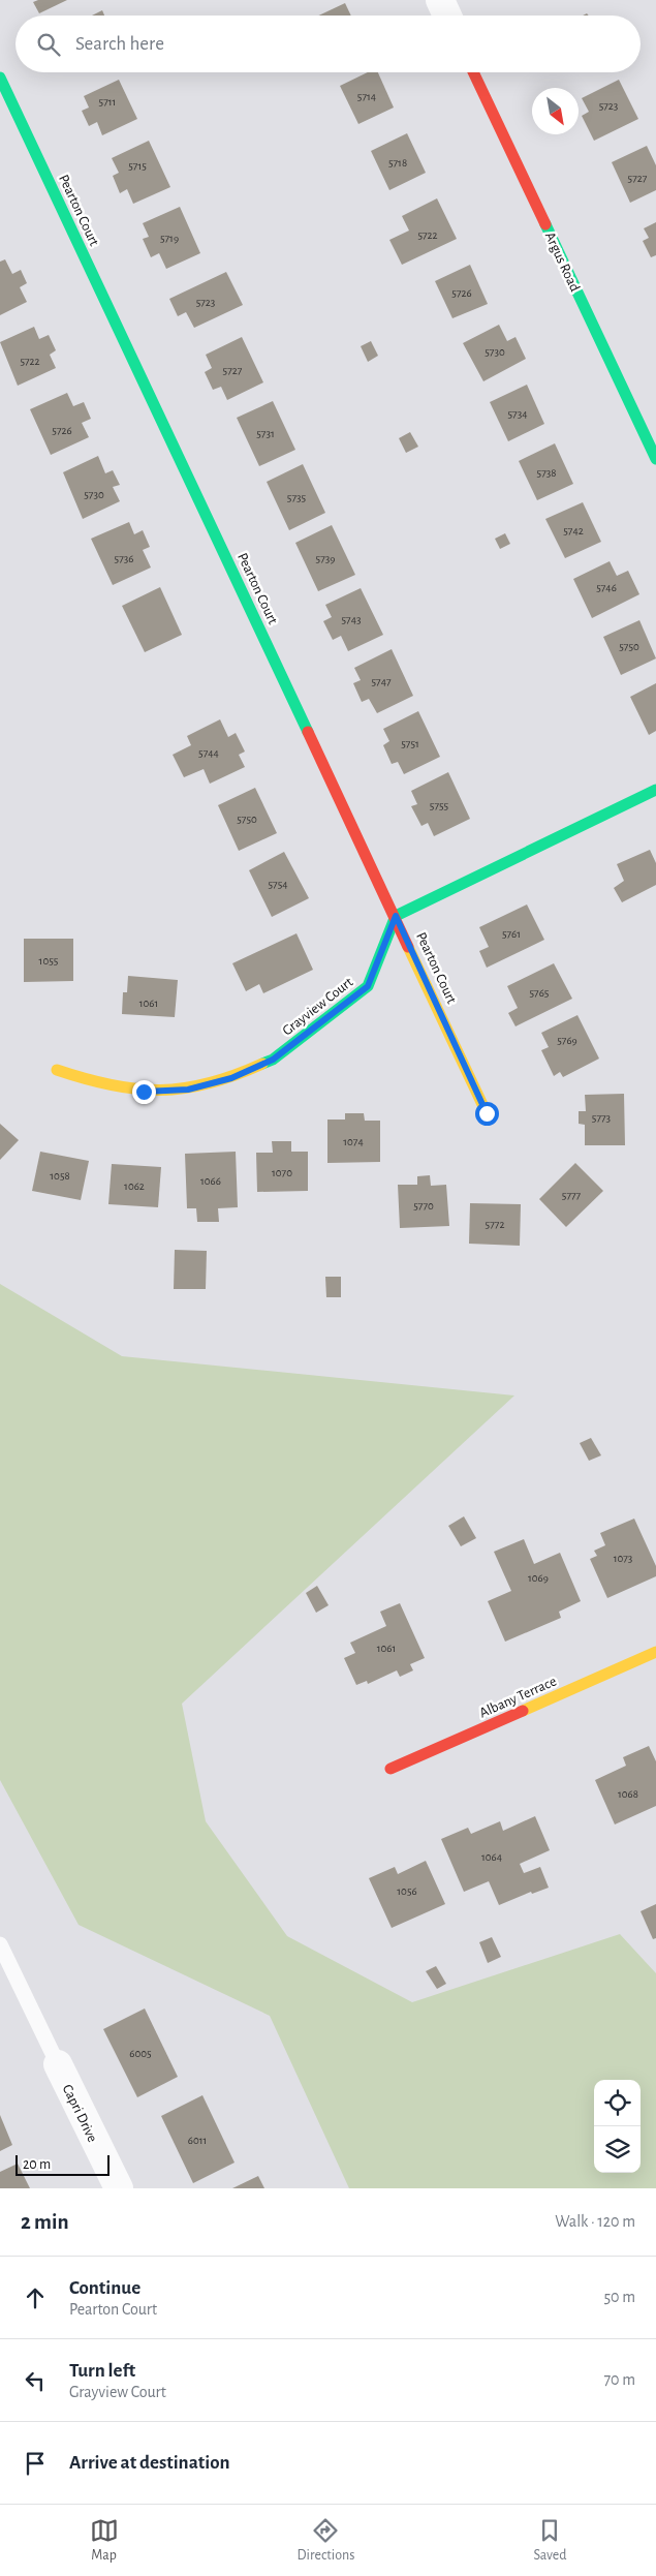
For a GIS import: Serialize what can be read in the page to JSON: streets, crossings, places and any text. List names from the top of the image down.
{
  "streets": {
    "street": [
      "Pearton Court",
      "Argus Road",
      "Grayview Court",
      "Albany Terrace",
      "Capri Drive"
    ]
  },
  "crossings": [
    ["Pearton Court", "Grayview Court"]
  ],
  "house_numbers": [
    "5714",
    "5711",
    "5723",
    "5718",
    "5715",
    "5727",
    "5722",
    "5719",
    "5726",
    "5723",
    "5730",
    "5722",
    "5727",
    "5734",
    "5726",
    "5731",
    "5738",
    "5730",
    "5735",
    "5742",
    "5736",
    "5739",
    "5746",
    "5743",
    "5750",
    "5747",
    "5751",
    "5744",
    "5755",
    "5750",
    "5754",
    "5761",
    "1055",
    "5765",
    "1061",
    "5769",
    "5773",
    "1074",
    "1070",
    "1058",
    "1066",
    "1062",
    "5777",
    "5770",
    "5772",
    "1073",
    "1069",
    "1061",
    "1068",
    "1064",
    "1056",
    "6005",
    "6011"
  ],
  "scale_bar": "20 m",
  "north": "bottom right",
  "page": {
    "search": "Search here",
    "scale": "20 m",
    "heading": ["2 min", "Walk · 120 m"],
    "list": [
      ["Continue", "Pearton Court", "50 m"],
      ["Turn left", "Grayview Court", "70 m"],
      "Arrive at destination"
    ],
    "nav": ["Map", "Directions", "Saved"]
  }
}
